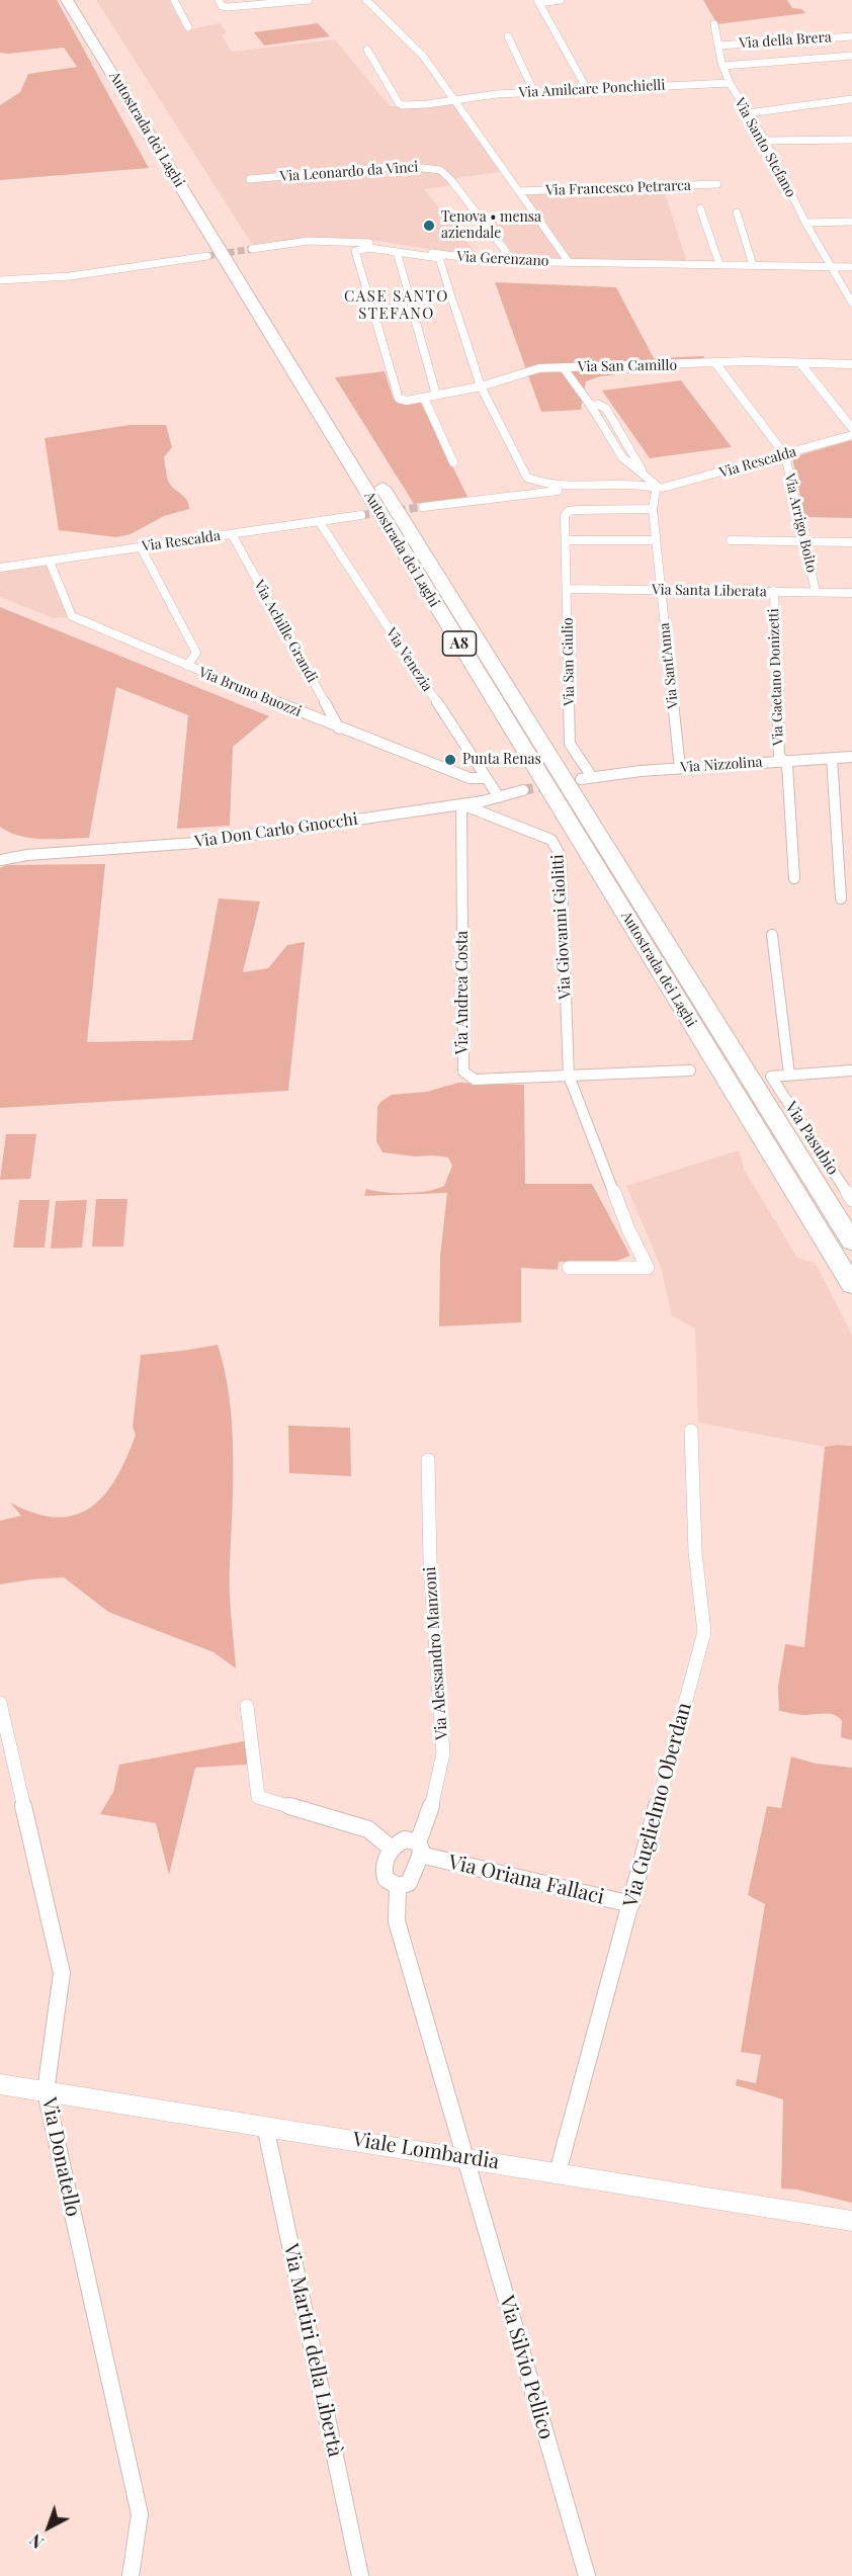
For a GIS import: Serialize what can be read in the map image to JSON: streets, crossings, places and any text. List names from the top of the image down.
{
  "streets": {
    "highway": ["Autostrada dei Laghi", "A8"],
    "street": [
      "Via della Brera",
      "Via Amilcare Ponchielli",
      "Via Santo Stefano",
      "Via Leonardo da Vinci",
      "Via Francesco Petrarca",
      "Via Gerenzano",
      "Via San Camillo",
      "Via Rescalda",
      "Via Arrigo Boito",
      "Via Santa Liberata",
      "Via Achille Grandi",
      "Via Venezia",
      "Via San Giulio",
      "Via Sant'Anna",
      "Via Gaetano Donizetti",
      "Via Bruno Buozzi",
      "Via Nizzolina",
      "Via Don Carlo Gnocchi",
      "Via Giovanni Giolitti",
      "Via Andrea Costa",
      "Via Pasubio",
      "Via Alessandro Manzoni",
      "Via Guglielmo Oberdan",
      "Via Oriana Fallaci",
      "Viale Lombardia",
      "Via Donatello",
      "Via Martiri della Libertà",
      "Via Silvio Pellico"
    ]
  },
  "crossings": [
    ["Via della Brera", "Via Santo Stefano"],
    ["Via Amilcare Ponchielli", "Via Santo Stefano"],
    ["Via Santo Stefano", "Via Gerenzano"],
    ["Via Leonardo da Vinci", "Via Gerenzano"],
    ["Via Rescalda", "Via Arrigo Boito"],
    ["Via Rescalda", "Via Achille Grandi"],
    ["Via Rescalda", "Via Venezia"],
    ["Via Rescalda", "Via Sant'Anna"],
    ["Via Rescalda", "Via Bruno Buozzi"],
    ["Via Arrigo Boito", "Via Santa Liberata"],
    ["Via Santa Liberata", "Via San Giulio"],
    ["Via Santa Liberata", "Via Sant'Anna"],
    ["Via Santa Liberata", "Via Gaetano Donizetti"],
    ["Via Achille Grandi", "Via Bruno Buozzi"],
    ["Via Venezia", "Via Bruno Buozzi"],
    ["Via Venezia", "Via Don Carlo Gnocchi"],
    ["Via San Giulio", "Via Sant'Anna"],
    ["Via San Giulio", "Via Nizzolina"],
    ["Via Sant'Anna", "Via Nizzolina"],
    ["Via Gaetano Donizetti", "Via Nizzolina"],
    ["Via Don Carlo Gnocchi", "Via Giovanni Giolitti"],
    ["Via Don Carlo Gnocchi", "Via Andrea Costa"],
    ["Via Giovanni Giolitti", "Via Andrea Costa"],
    ["Via Alessandro Manzoni", "Via Oriana Fallaci"],
    ["Via Guglielmo Oberdan", "Via Oriana Fallaci"],
    ["Via Guglielmo Oberdan", "Viale Lombardia"],
    ["Viale Lombardia", "Via Donatello"],
    ["Viale Lombardia", "Via Martiri della Libertà"],
    ["Viale Lombardia", "Via Silvio Pellico"]
  ],
  "districts": ["CASE SANTO STEFANO"],
  "places": ["Tenova • mensa aziendale", "Punta Renas"],
  "north": "bottom left"
}
